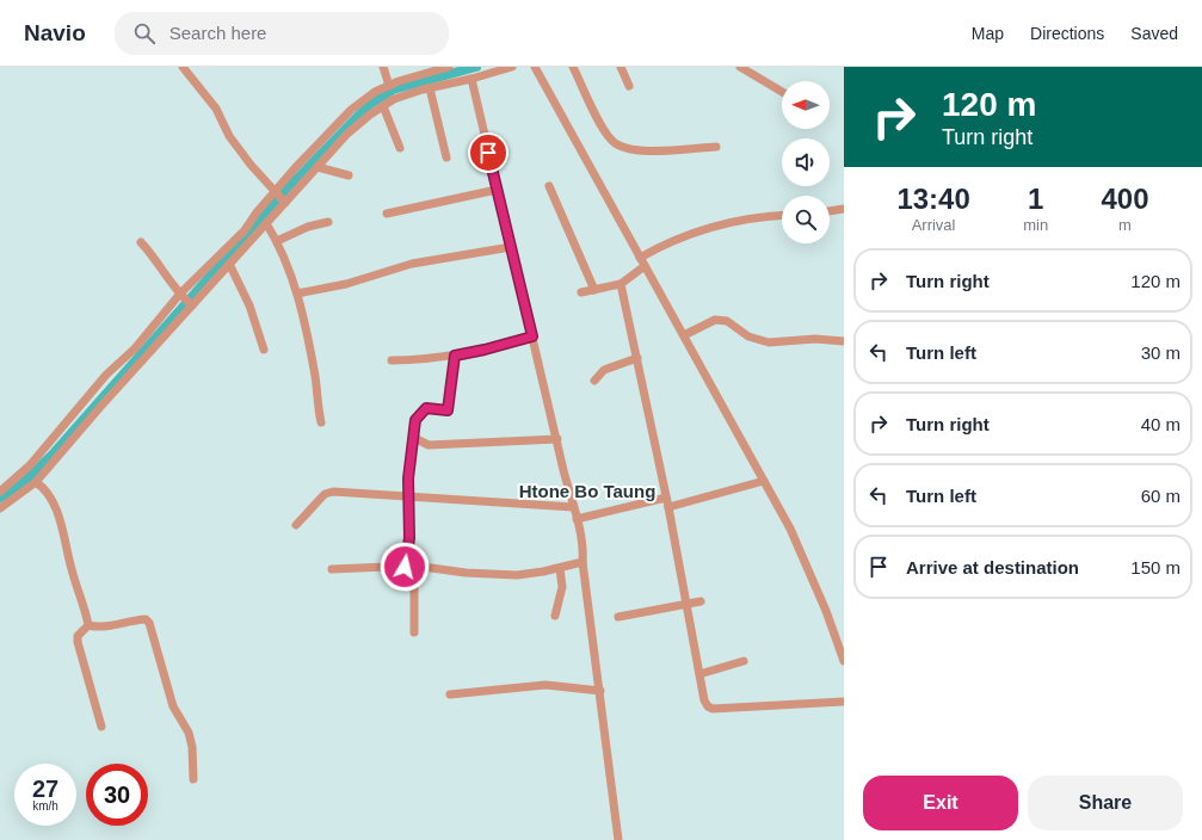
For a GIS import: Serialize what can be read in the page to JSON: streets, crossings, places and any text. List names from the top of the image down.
{
  "districts": ["Htone Bo Taung"],
  "north": "left",
  "page": {
    "header": "Navio",
    "search": "Search here",
    "nav": ["Map", "Directions", "Saved"],
    "turn": ["120 m", "Turn right"],
    "eta": [
      "13:40",
      "Arrival",
      "1",
      "min",
      "400",
      "m"
    ],
    "list": [
      {
        "name": "Turn right",
        "value": "120 m"
      },
      {
        "name": "Turn left",
        "value": "30 m"
      },
      {
        "name": "Turn right",
        "value": "40 m"
      },
      {
        "name": "Turn left",
        "value": "60 m"
      },
      {
        "name": "Arrive at destination",
        "value": "150 m"
      }
    ],
    "speed": "27 km/h",
    "limit": "30",
    "buttons": ["Exit", "Share"]
  }
}
